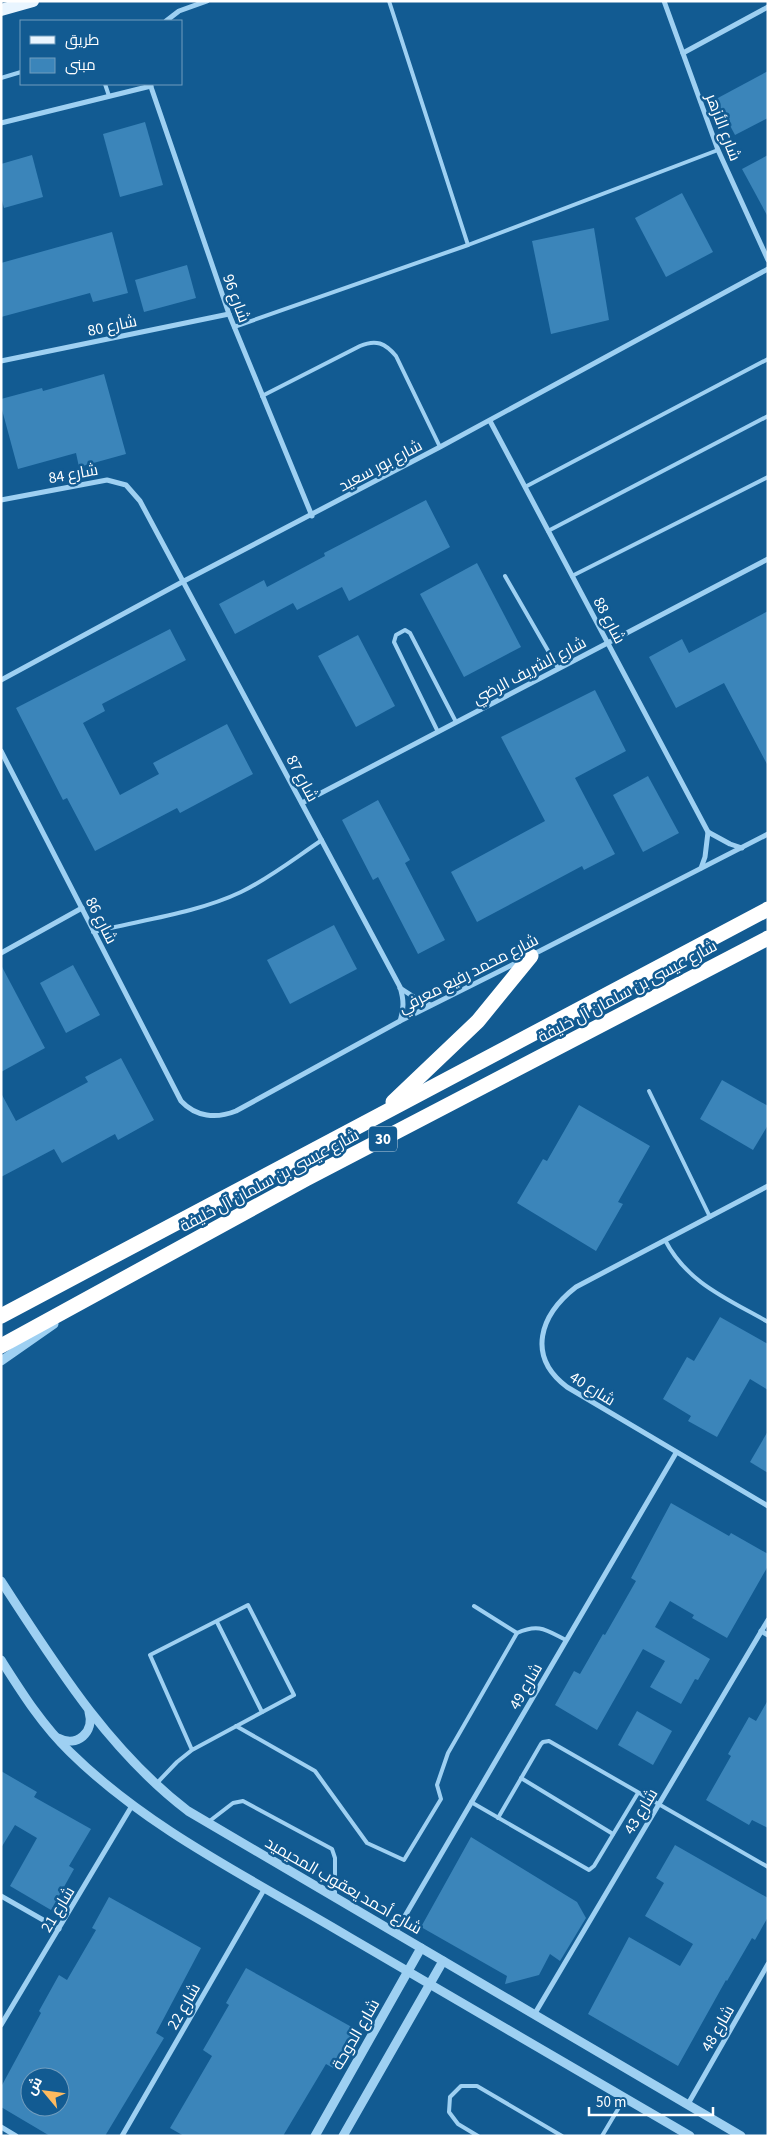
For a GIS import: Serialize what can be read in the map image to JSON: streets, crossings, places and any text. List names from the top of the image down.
{
  "streets": {
    "highway": ["شارع عيسى بن سلمان آل خليفة", "30"],
    "street": [
      "شارع الأزهر",
      "شارع 96",
      "شارع 80",
      "شارع بور سعيد",
      "شارع 84",
      "شارع 88",
      "شارع الشريف الرضي",
      "شارع 87",
      "شارع 86",
      "شارع محمد رفيع معرفي",
      "شارع 40",
      "شارع 49",
      "شارع 43",
      "شارع أحمد يعقوب المحيميد",
      "شارع 21",
      "شارع 22",
      "شارع 48",
      "شارع الدوحة"
    ]
  },
  "crossings": [
    ["شارع 96", "شارع 80"],
    ["شارع 96", "شارع بور سعيد"],
    ["شارع بور سعيد", "شارع 84"],
    ["شارع بور سعيد", "شارع 88"],
    ["شارع بور سعيد", "شارع 87"],
    ["شارع 84", "شارع 87"],
    ["شارع 88", "شارع الشريف الرضي"],
    ["شارع الشريف الرضي", "شارع 87"],
    ["شارع 87", "شارع محمد رفيع معرفي"],
    ["شارع 86", "شارع محمد رفيع معرفي"],
    ["شارع 40", "شارع 49"],
    ["شارع 49", "شارع أحمد يعقوب المحيميد"],
    ["شارع 43", "شارع أحمد يعقوب المحيميد"],
    ["شارع أحمد يعقوب المحيميد", "شارع 48"],
    ["شارع أحمد يعقوب المحيميد", "شارع الدوحة"]
  ],
  "legend": ["طريق", "مبنى"],
  "scale_bar": "50 m",
  "north": "top left"
}
